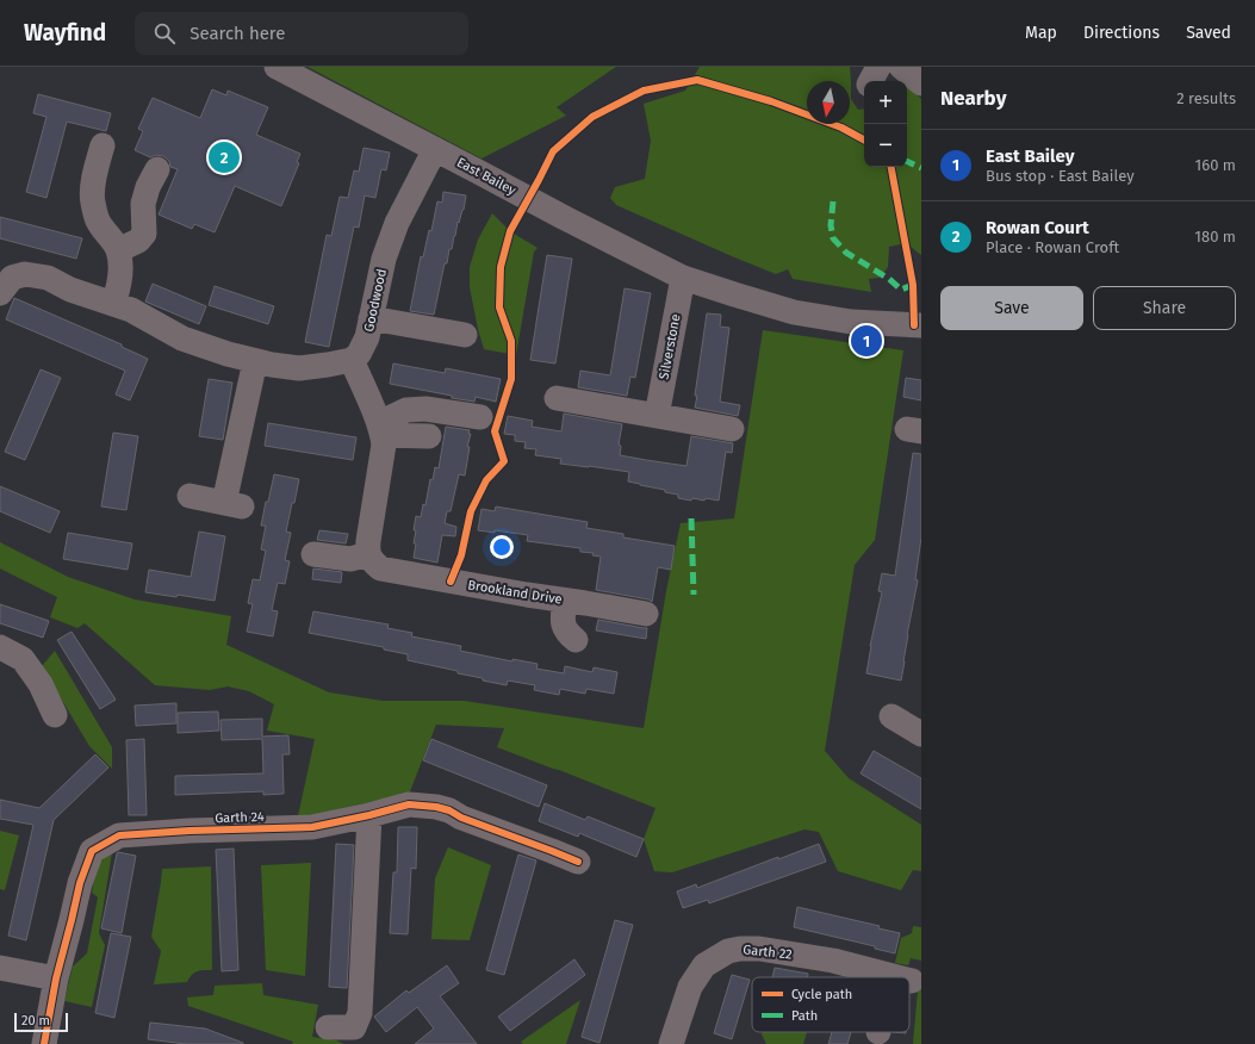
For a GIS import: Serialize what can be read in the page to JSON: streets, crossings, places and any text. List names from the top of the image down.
{
  "streets": {
    "street": [
      "East Bailey",
      "Goodwood",
      "Silverstone",
      "Brookland Drive",
      "Garth 24",
      "Garth 22"
    ]
  },
  "crossings": [
    ["East Bailey", "Goodwood"],
    ["East Bailey", "Silverstone"]
  ],
  "legend": ["Cycle path", "Path"],
  "scale_bar": "20 m",
  "north": "bottom",
  "page": {
    "header": "Wayfind",
    "search": "Search here",
    "nav": ["Map", "Directions", "Saved"],
    "heading": ["Nearby", "2 results"],
    "map_buttons": ["+", "−"],
    "list": [
      {
        "mark": "1",
        "name": "East Bailey",
        "note": "Bus stop · East Bailey",
        "value": "160 m"
      },
      {
        "mark": "2",
        "name": "Rowan Court",
        "note": "Place · Rowan Croft",
        "value": "180 m"
      }
    ],
    "pins": ["2", "1"],
    "buttons": ["Save", "Share"],
    "scale": "20 m"
  }
}
